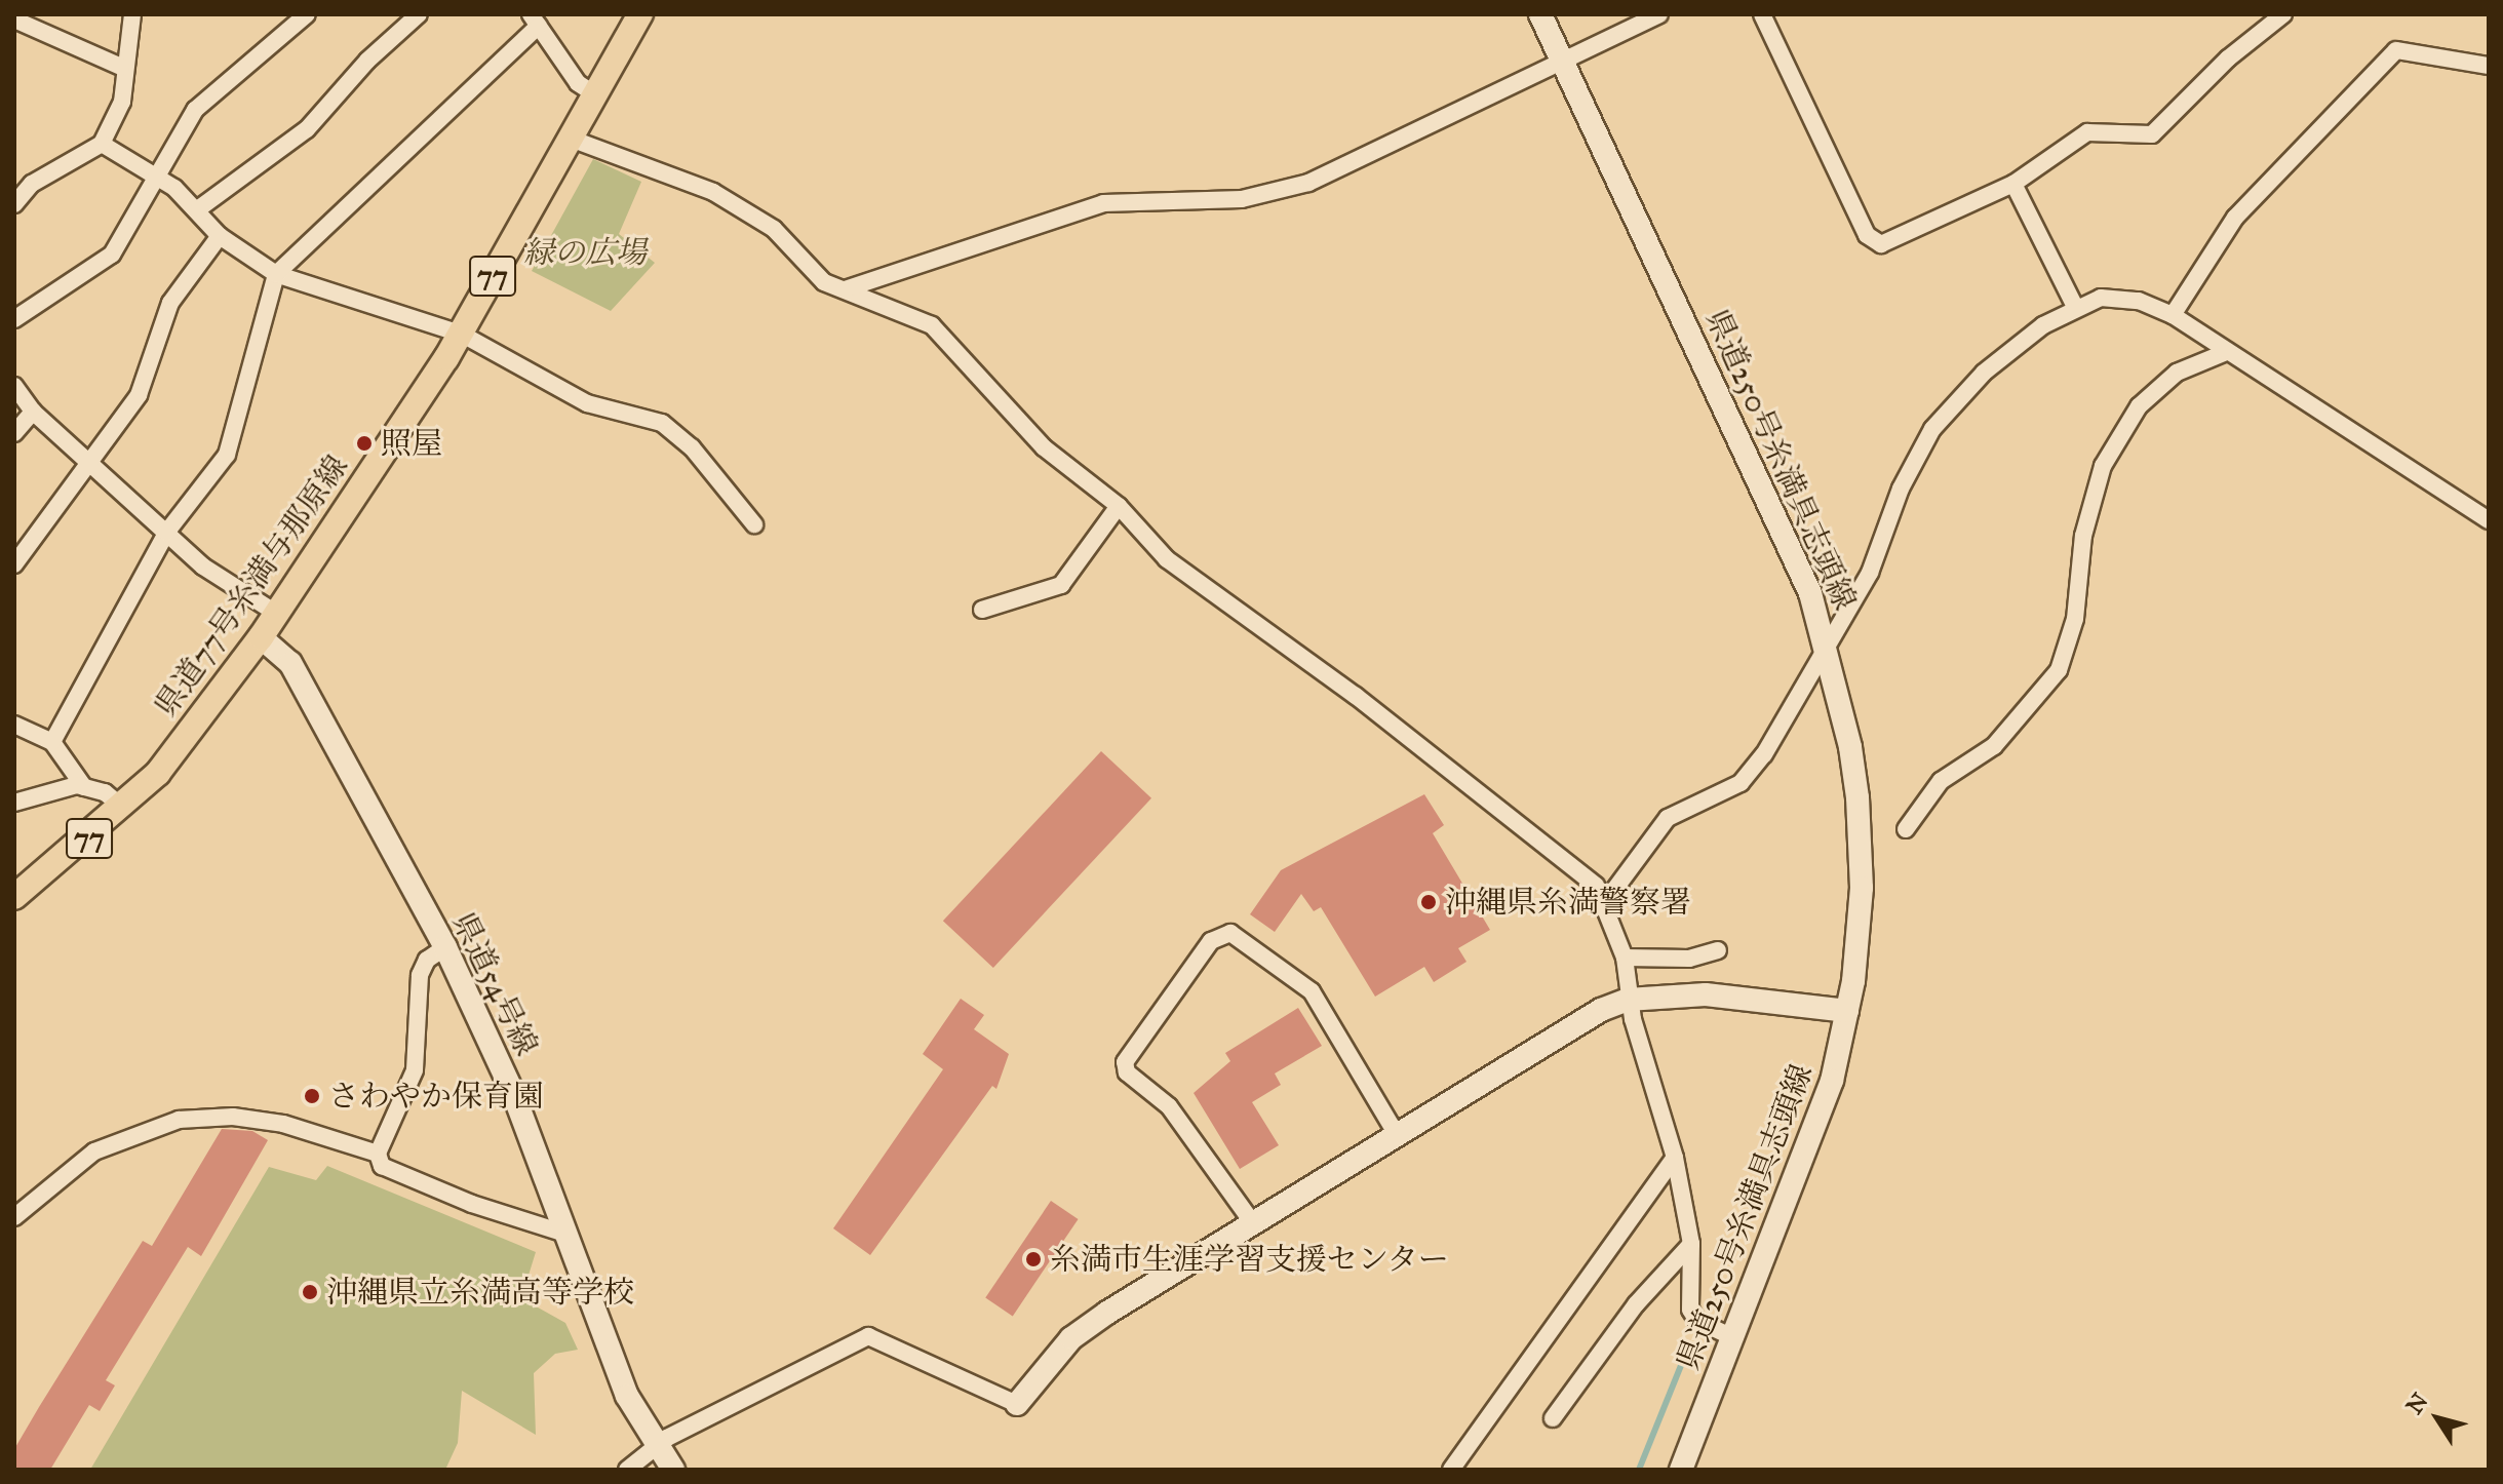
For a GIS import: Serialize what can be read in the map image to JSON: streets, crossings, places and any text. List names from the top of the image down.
{
  "streets": {
    "main road": [
      "77",
      "県道250号糸満具志頭線",
      "県道77号糸満与那原線",
      "県道54号線"
    ]
  },
  "crossings": [
    ["県道77号糸満与那原線", "県道54号線"]
  ],
  "parks": ["緑の広場"],
  "places": [
    "照屋",
    "沖縄県糸満警察署",
    "さわやか保育園",
    "糸満市生涯学習支援センター",
    "沖縄県立糸満高等学校"
  ],
  "north": "top left"
}
